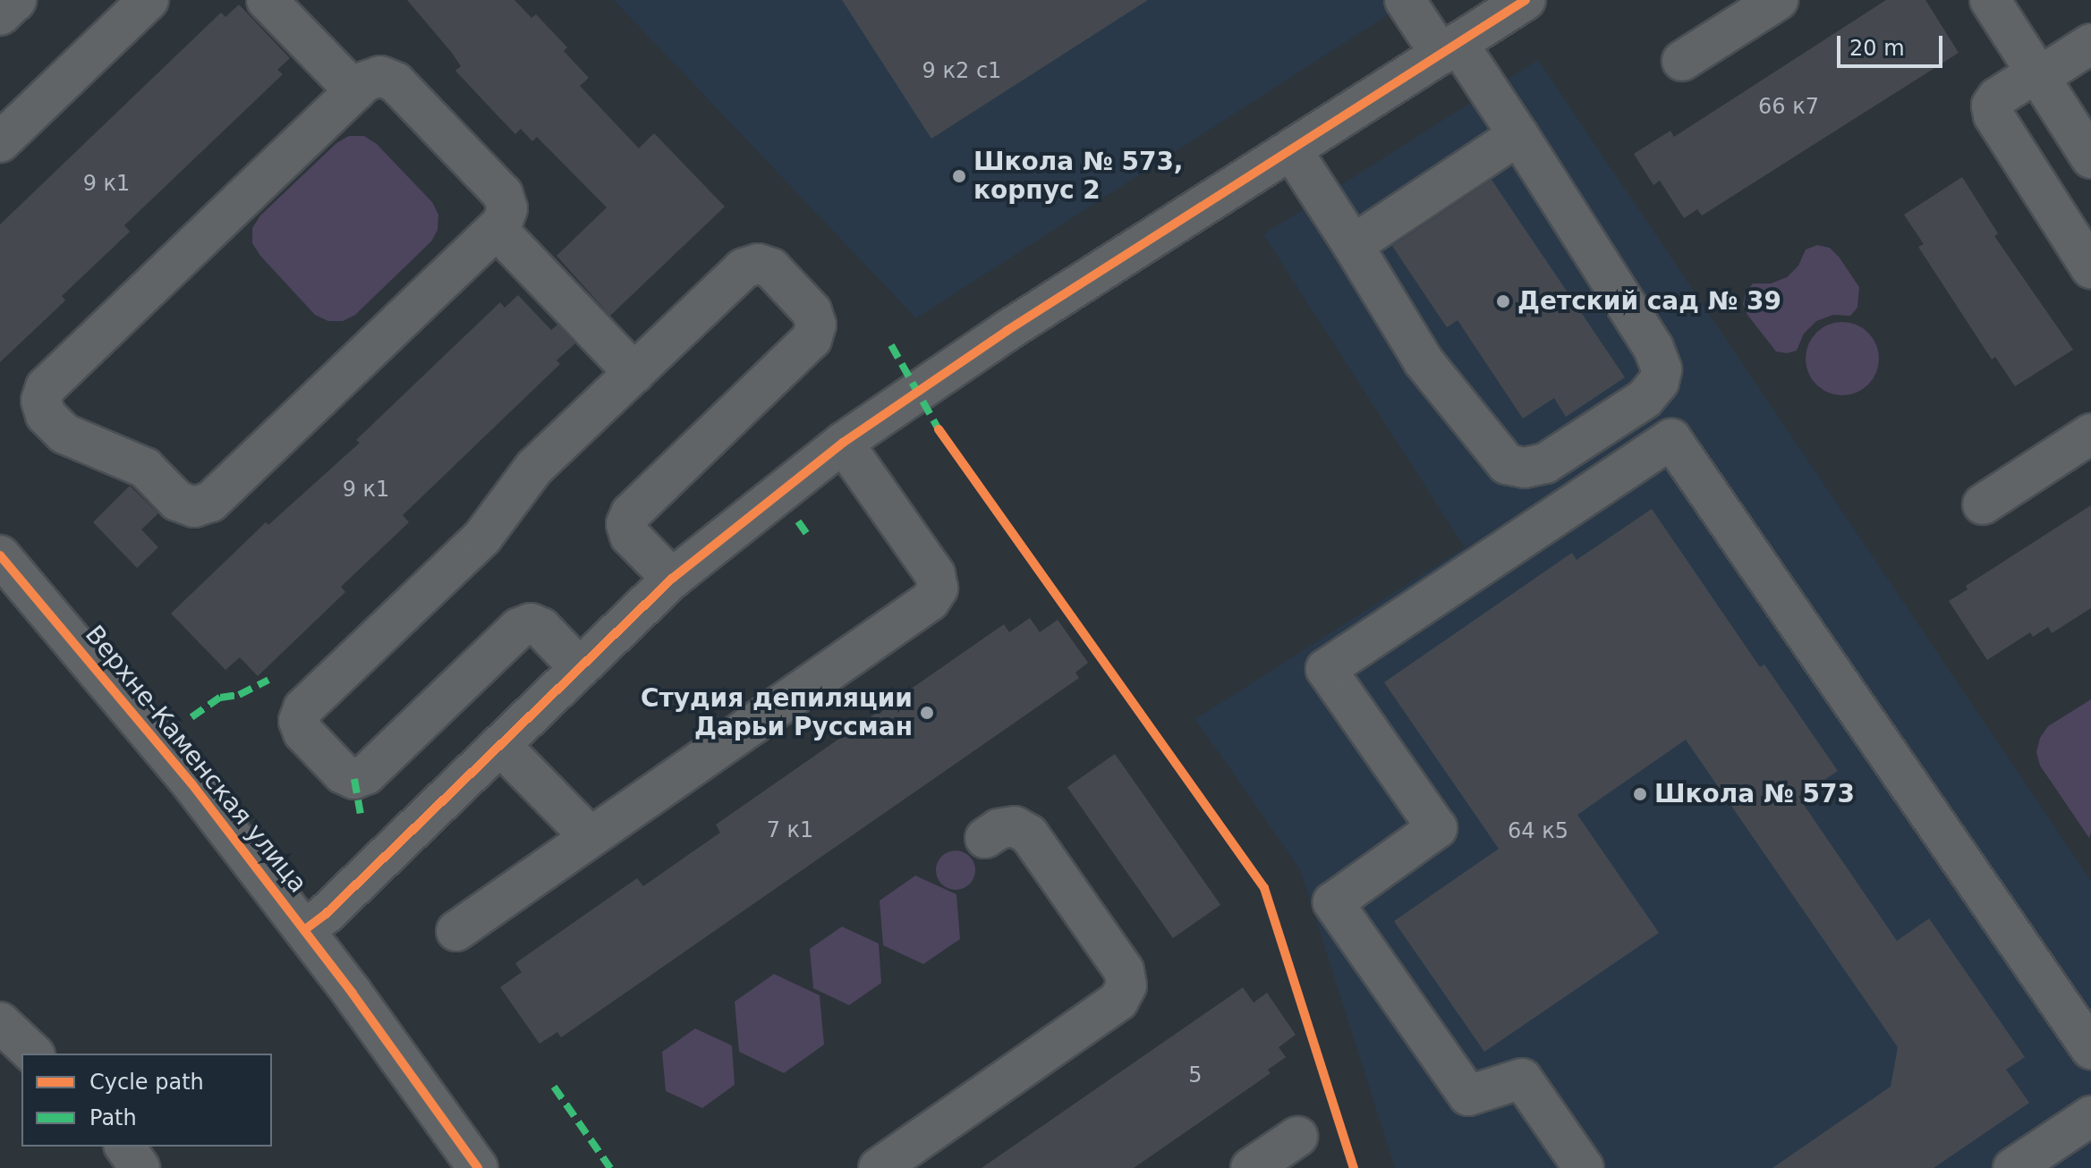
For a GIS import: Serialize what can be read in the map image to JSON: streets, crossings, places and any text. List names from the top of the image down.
{
  "streets": {
    "street": ["Верхне-Каменская улица"]
  },
  "places": [
    "Школа № 573, корпус 2",
    "Детский сад № 39",
    "Студия депиляции Дарьи Руссман",
    "Школа № 573"
  ],
  "house_numbers": [
    "9 к2 с1",
    "66 к7",
    "9 к1",
    "9 к1",
    "7 к1",
    "64 к5",
    "5"
  ],
  "legend": ["Cycle path", "Path"],
  "scale_bar": "20 m"
}
